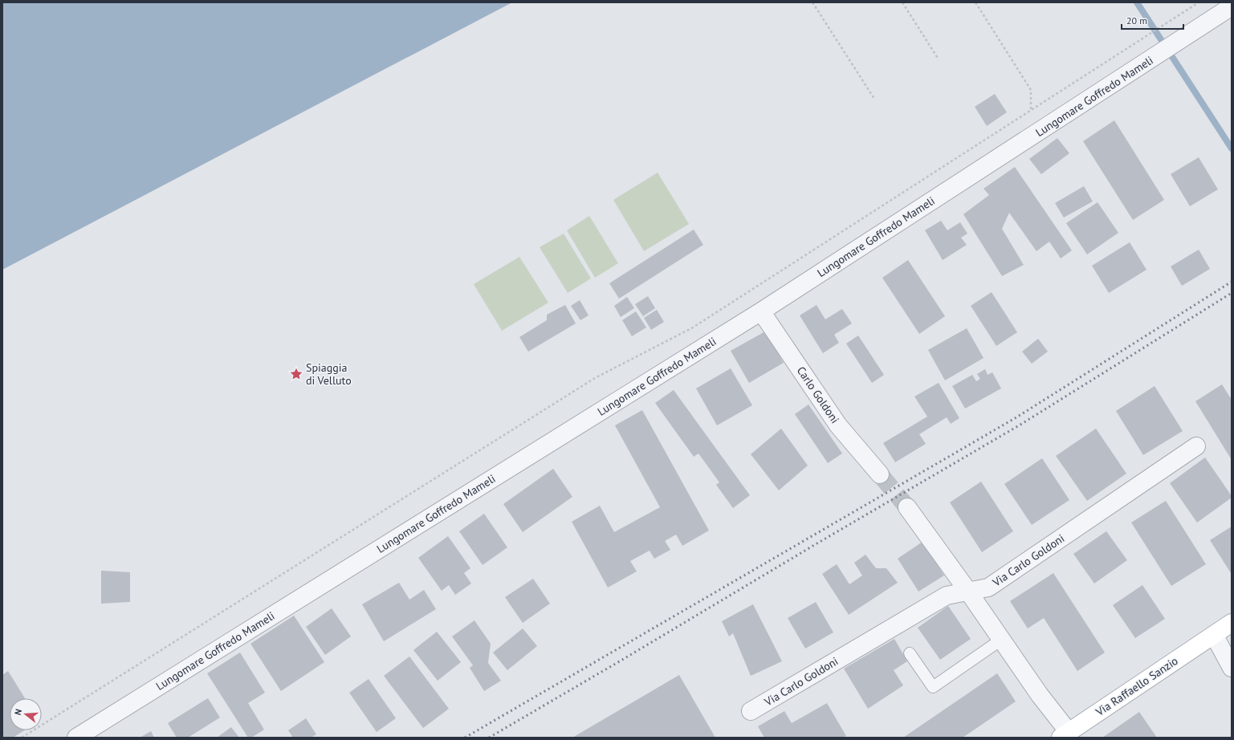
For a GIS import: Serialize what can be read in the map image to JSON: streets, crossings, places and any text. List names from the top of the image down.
{
  "streets": {
    "main road": ["Via Raffaello Sanzio"],
    "street": ["Lungomare Goffredo Mameli", "Carlo Goldoni", "Via Carlo Goldoni"]
  },
  "crossings": [
    ["Lungomare Goffredo Mameli", "Carlo Goldoni"]
  ],
  "places": {
    "place": ["Spiaggia di Velluto"]
  },
  "scale_bar": "20 m",
  "north": "left"
}
